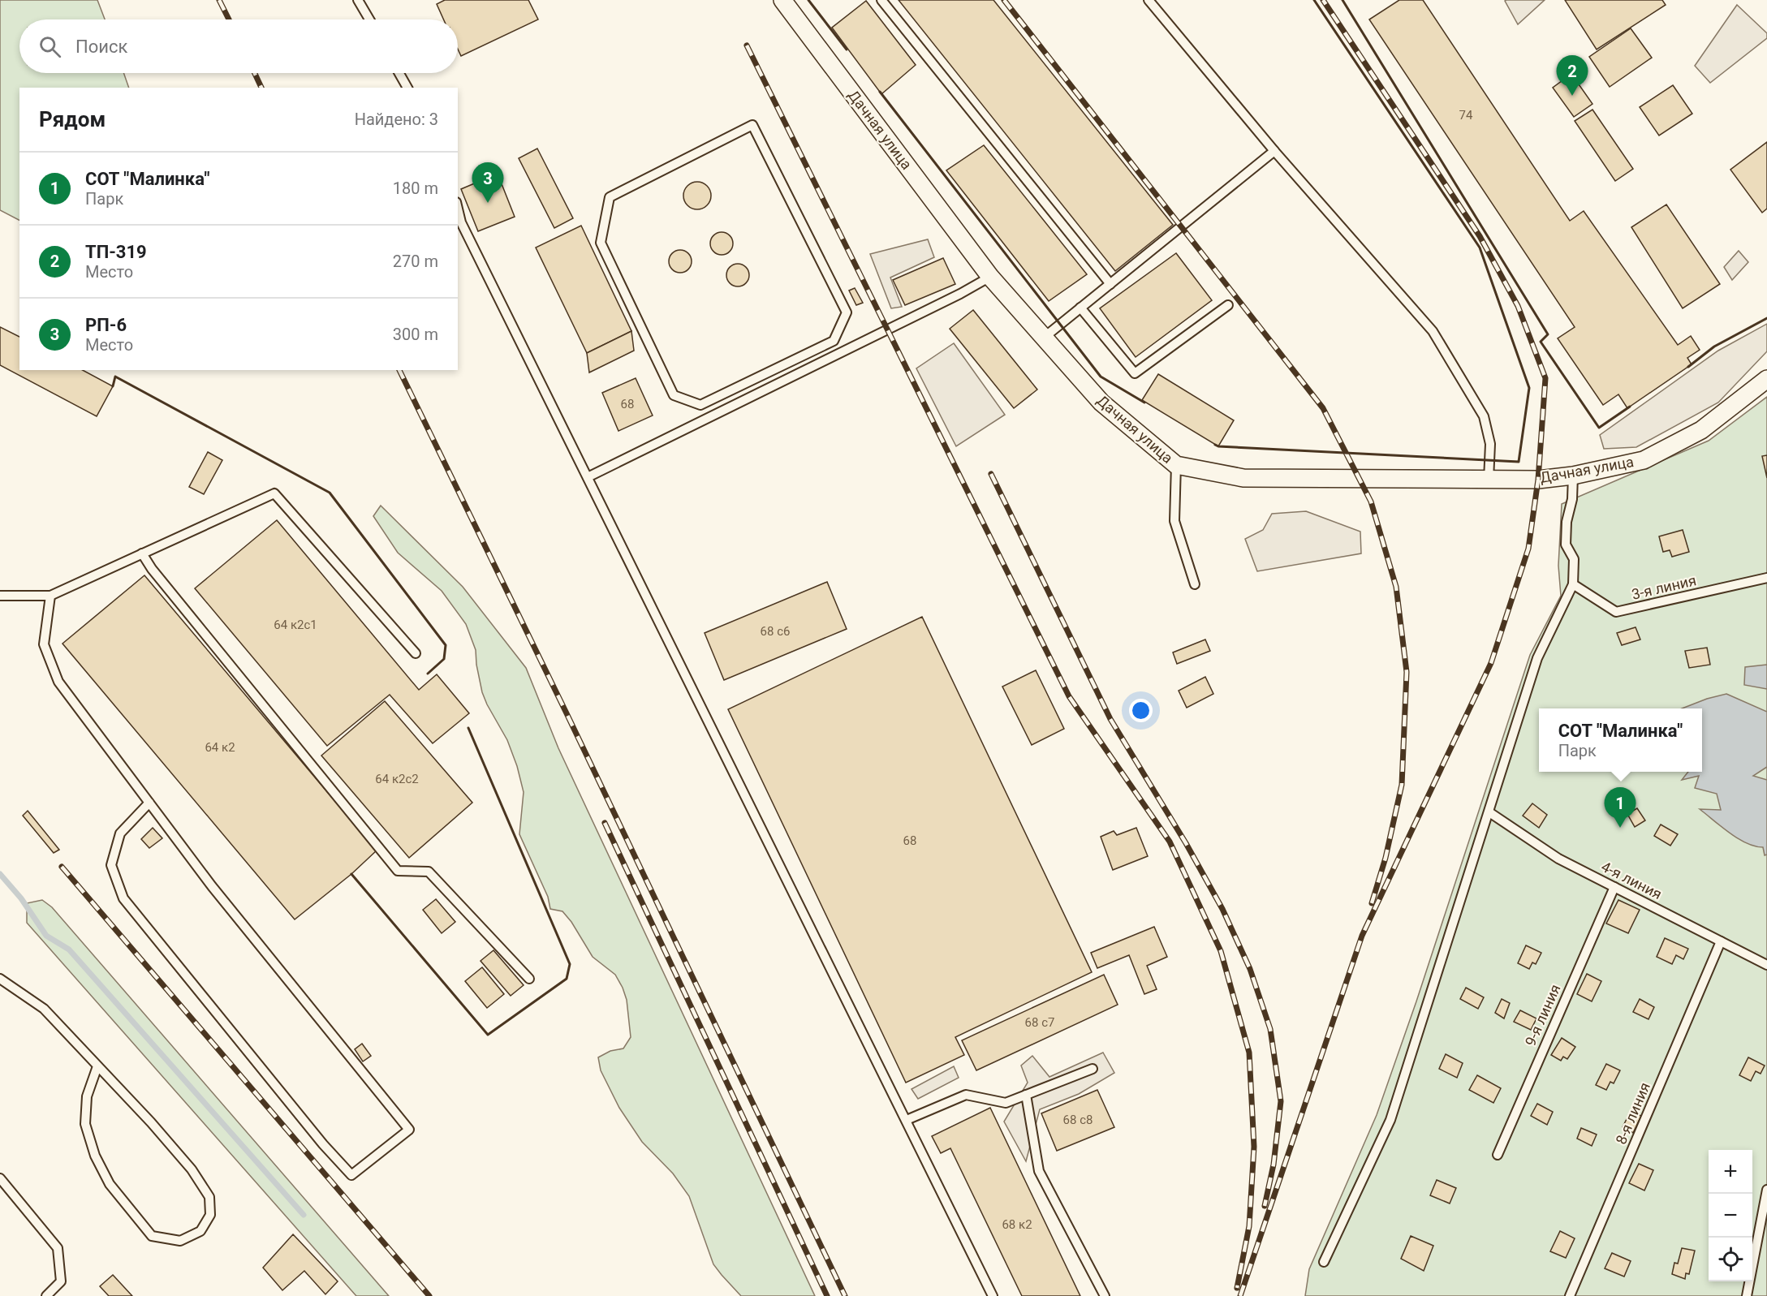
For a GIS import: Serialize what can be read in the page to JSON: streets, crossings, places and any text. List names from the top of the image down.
{
  "streets": {
    "street": ["Дачная улица"],
    "lane": [
      "3-я линия",
      "4-я линия",
      "9-я линия",
      "8-я линия"
    ]
  },
  "crossings": [
    ["4-я линия", "9-я линия"],
    ["4-я линия", "8-я линия"]
  ],
  "house_numbers": [
    "74",
    "68",
    "64 к2с1",
    "68 с6",
    "64 к2",
    "64 к2с2",
    "68",
    "68 с7",
    "68 с8",
    "68 к2"
  ],
  "page": {
    "search": "Поиск",
    "pins": ["2", "3", "1"],
    "heading": ["Рядом", "Найдено: 3"],
    "list": [
      {
        "mark": "1",
        "name": "СОТ \"Малинка\"",
        "note": "Парк",
        "value": "180 m"
      },
      {
        "mark": "2",
        "name": "ТП-319",
        "note": "Место",
        "value": "270 m"
      },
      {
        "mark": "3",
        "name": "РП-6",
        "note": "Место",
        "value": "300 m"
      }
    ],
    "popup": ["СОТ \"Малинка\"", "Парк"],
    "map_buttons": ["+", "−"]
  }
}
